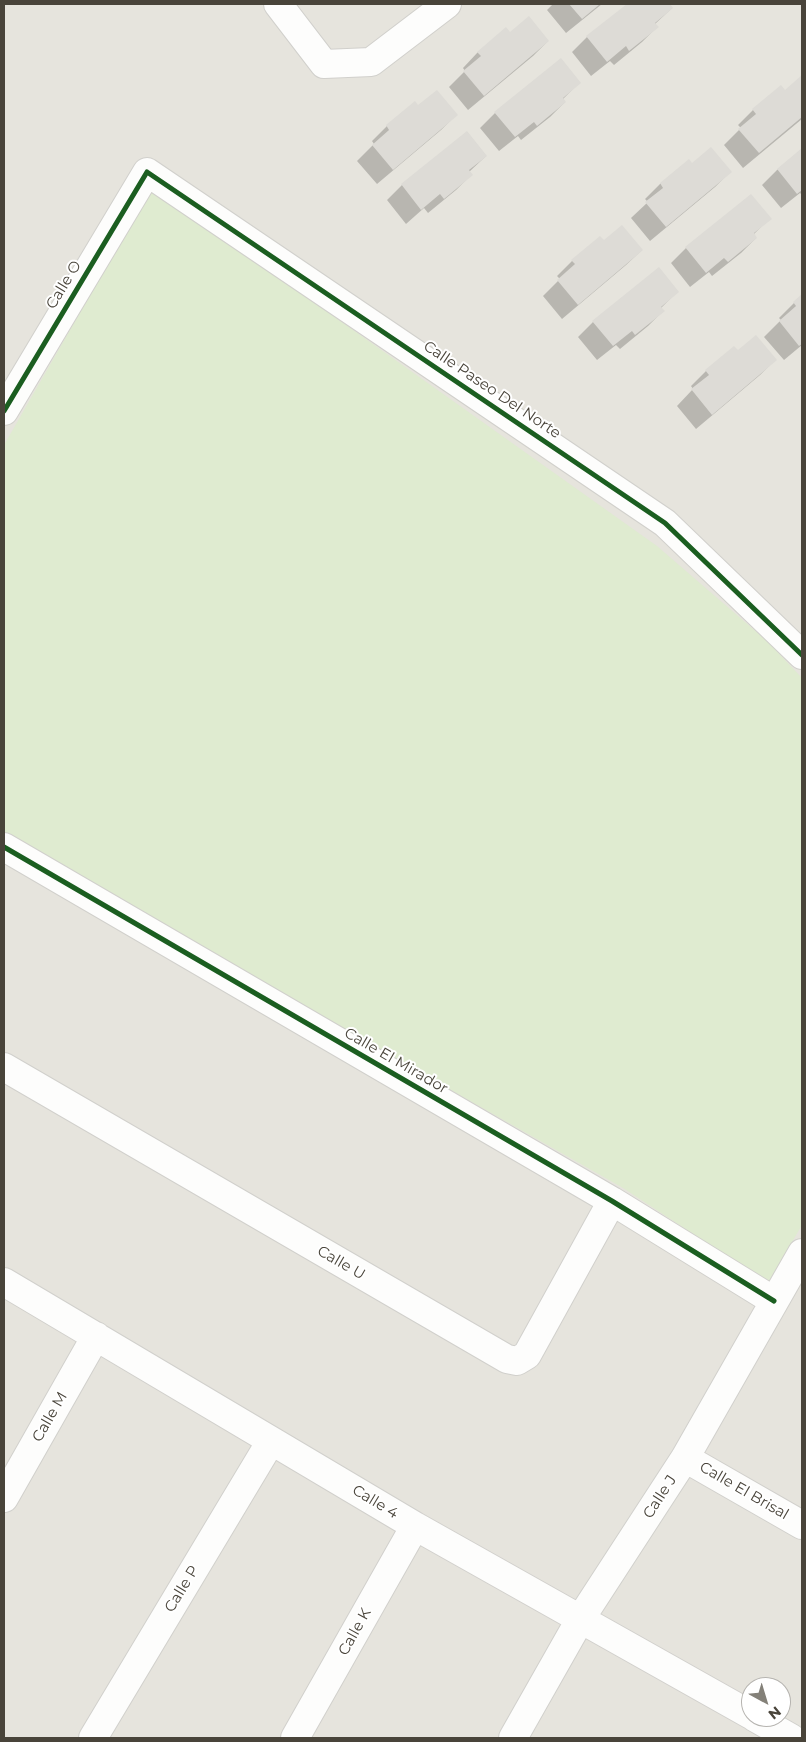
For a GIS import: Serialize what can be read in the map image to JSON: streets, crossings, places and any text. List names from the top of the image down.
{
  "streets": {
    "street": [
      "Calle O",
      "Calle Paseo Del Norte",
      "Calle El Mirador",
      "Calle U",
      "Calle M",
      "Calle El Brisal",
      "Calle J",
      "Calle 4",
      "Calle P",
      "Calle K"
    ]
  },
  "crossings": [
    ["Calle O", "Calle Paseo Del Norte"],
    ["Calle El Mirador", "Calle U"],
    ["Calle El Mirador", "Calle J"],
    ["Calle M", "Calle 4"],
    ["Calle El Brisal", "Calle J"],
    ["Calle J", "Calle 4"],
    ["Calle 4", "Calle P"],
    ["Calle 4", "Calle K"]
  ],
  "north": "bottom right"
}
